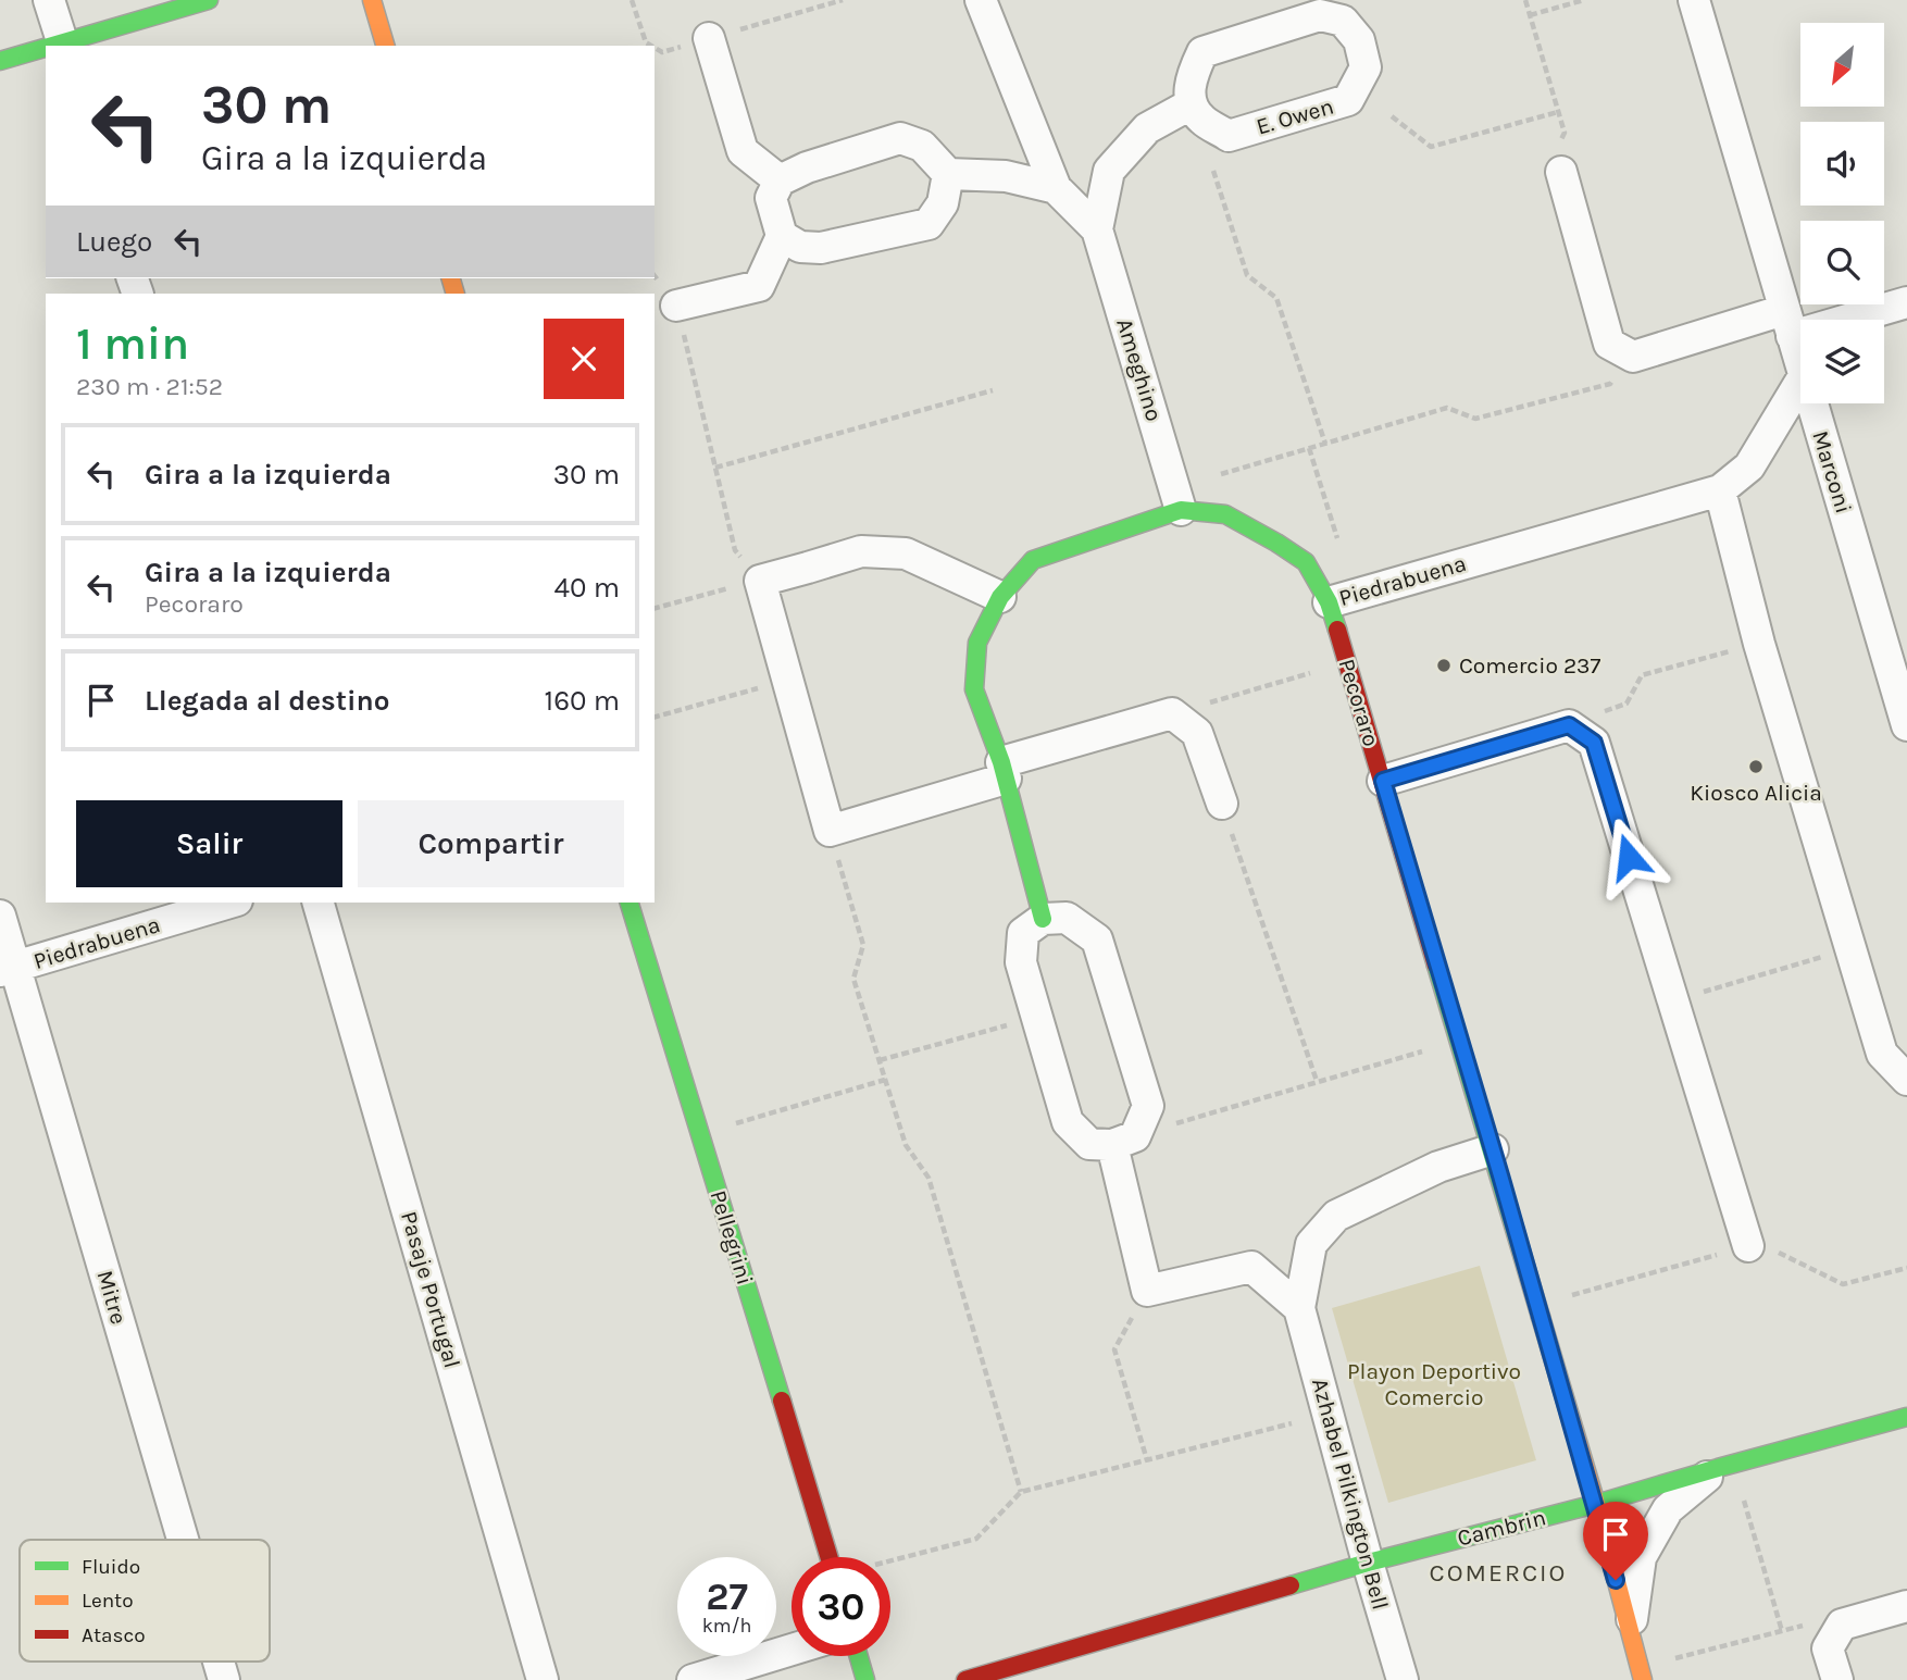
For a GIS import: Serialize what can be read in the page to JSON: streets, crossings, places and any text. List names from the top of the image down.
{
  "streets": {
    "street": [
      "E. Owen",
      "Ameghino",
      "Marconi",
      "Piedrabuena",
      "Pecoraro",
      "Pellegrini",
      "Pasaje Portugal",
      "Mitre",
      "Azhabel Pilkington Bell",
      "Cambrin"
    ]
  },
  "crossings": [
    ["Ameghino", "Piedrabuena"],
    ["Piedrabuena", "Pecoraro"],
    ["Piedrabuena", "Mitre"],
    ["Pecoraro", "Azhabel Pilkington Bell"],
    ["Pecoraro", "Cambrin"],
    ["Azhabel Pilkington Bell", "Cambrin"]
  ],
  "districts": ["COMERCIO"],
  "parks": ["Playon Deportivo Comercio"],
  "places": ["Comercio 237", "Kiosco Alicia"],
  "legend": ["Fluido", "Lento", "Atasco"],
  "north": "bottom left",
  "page": {
    "turn": ["30 m", "Gira a la izquierda"],
    "then": "Luego",
    "heading": ["1 min", "230 m · 21:52"],
    "list": [
      {
        "name": "Gira a la izquierda",
        "value": "30 m"
      },
      {
        "name": "Gira a la izquierda",
        "note": "Pecoraro",
        "value": "40 m"
      },
      {
        "name": "Llegada al destino",
        "value": "160 m"
      }
    ],
    "buttons": ["Salir", "Compartir"],
    "speed": "27 km/h",
    "limit": "30"
  }
}
